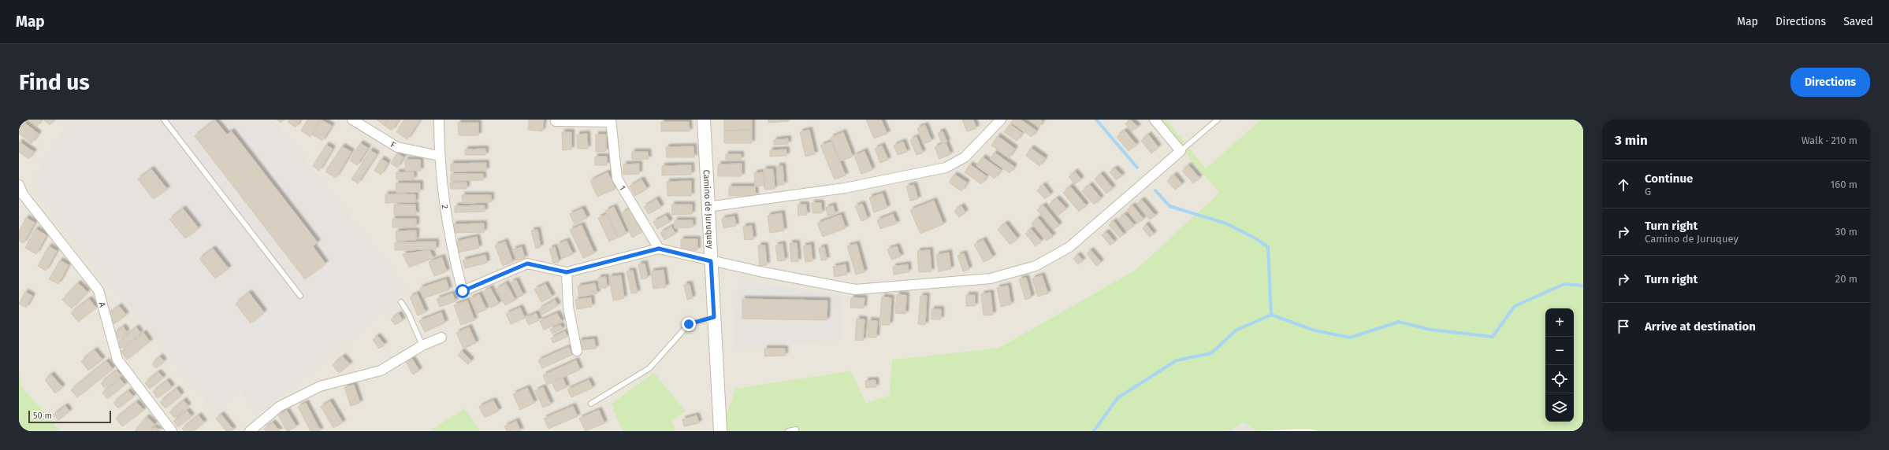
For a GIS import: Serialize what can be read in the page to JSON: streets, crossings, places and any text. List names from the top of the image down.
{
  "streets": {
    "street": [
      "F",
      "1",
      "2",
      "Camino de Juruquey",
      "A"
    ]
  },
  "crossings": [
    ["F", "2"]
  ],
  "scale_bar": "50 m",
  "page": {
    "header": "Map",
    "nav": ["Map", "Directions", "Saved"],
    "buttons": "Directions",
    "title": "Find us",
    "heading": ["3 min", "Walk · 210 m"],
    "list": [
      ["Continue", "G", "160 m"],
      ["Turn right", "Camino de Juruquey", "30 m"],
      ["Turn right", "20 m"],
      "Arrive at destination"
    ],
    "map_buttons": ["+", "−"],
    "scale": "50 m"
  }
}
